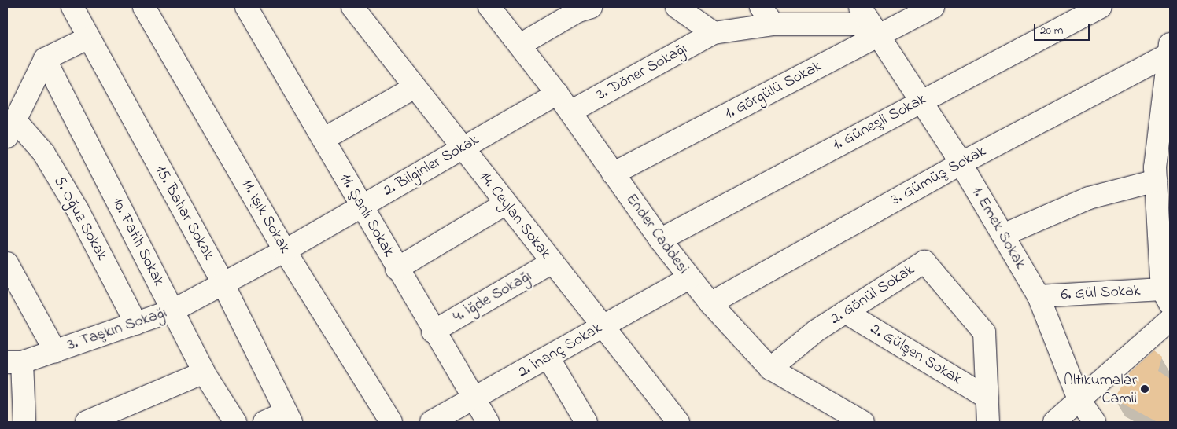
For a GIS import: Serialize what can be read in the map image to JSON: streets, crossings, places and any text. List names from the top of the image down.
{
  "streets": {
    "street": [
      "3. Döner Sokağı",
      "1. Görgülü Sokak",
      "1. Güneşli Sokak",
      "2. Bilginler Sokak",
      "3. Gümüş Sokak",
      "15. Bahar Sokak",
      "11. Şanlı Sokak",
      "14. Ceylan Sokak",
      "11. Işık Sokak",
      "5. Oğuz Sokak",
      "1. Emek Sokak",
      "Ender Caddesi",
      "10. Fatih Sokak",
      "6. Gül Sokak",
      "2. Gönül Sokak",
      "4. İğde Sokağı",
      "3. Taşkın Sokağı",
      "2. İnanç Sokak",
      "2. Gülşen Sokak"
    ]
  },
  "crossings": [
    ["3. Döner Sokağı", "Ender Caddesi"],
    ["1. Görgülü Sokak", "1. Emek Sokak"],
    ["1. Görgülü Sokak", "Ender Caddesi"],
    ["1. Güneşli Sokak", "1. Emek Sokak"],
    ["1. Güneşli Sokak", "Ender Caddesi"],
    ["2. Bilginler Sokak", "15. Bahar Sokak"],
    ["2. Bilginler Sokak", "11. Şanlı Sokak"],
    ["2. Bilginler Sokak", "14. Ceylan Sokak"],
    ["2. Bilginler Sokak", "11. Işık Sokak"],
    ["2. Bilginler Sokak", "Ender Caddesi"],
    ["2. Bilginler Sokak", "3. Taşkın Sokağı"],
    ["3. Gümüş Sokak", "1. Emek Sokak"],
    ["3. Gümüş Sokak", "Ender Caddesi"],
    ["15. Bahar Sokak", "3. Taşkın Sokağı"],
    ["11. Şanlı Sokak", "4. İğde Sokağı"],
    ["11. Şanlı Sokak", "2. İnanç Sokak"],
    ["14. Ceylan Sokak", "4. İğde Sokağı"],
    ["14. Ceylan Sokak", "2. İnanç Sokak"],
    ["5. Oğuz Sokak", "3. Taşkın Sokağı"],
    ["1. Emek Sokak", "6. Gül Sokak"],
    ["Ender Caddesi", "2. Gönül Sokak"],
    ["Ender Caddesi", "2. İnanç Sokak"],
    ["10. Fatih Sokak", "3. Taşkın Sokağı"],
    ["2. Gönül Sokak", "2. Gülşen Sokak"]
  ],
  "places": ["Altıkurnalar Camii"],
  "scale_bar": "20 m"
}
